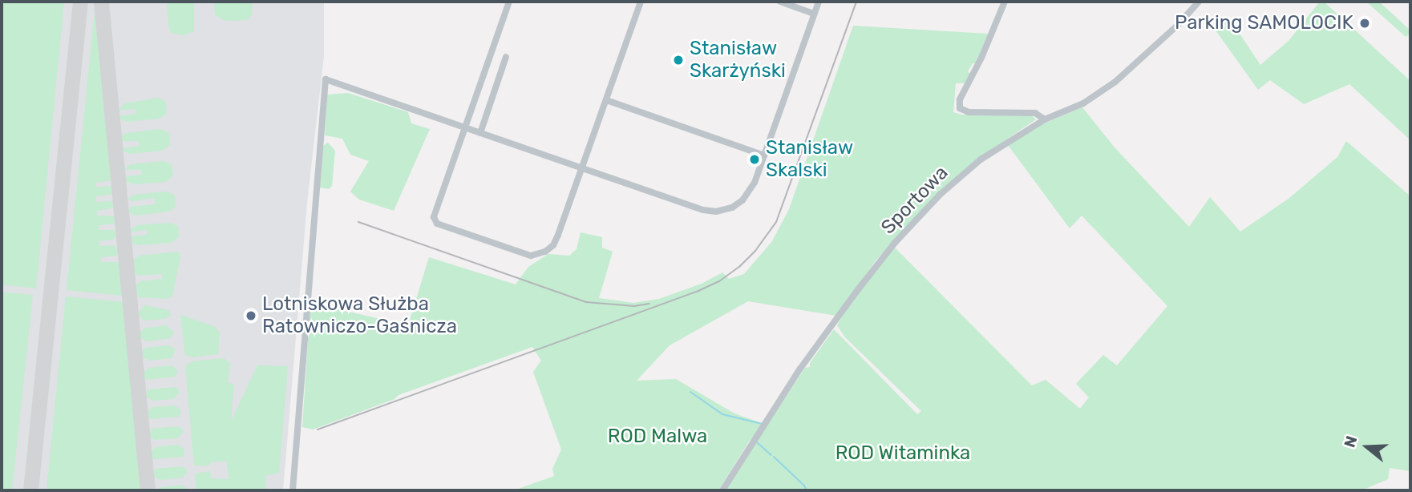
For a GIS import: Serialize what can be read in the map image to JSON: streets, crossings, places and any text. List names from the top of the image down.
{
  "streets": {
    "street": ["Sportowa"]
  },
  "parks": ["ROD Malwa", "ROD Witaminka"],
  "places": [
    "Parking SAMOLOCIK",
    "Stanisław Skarżyński",
    "Stanisław Skalski",
    "Lotniskowa Służba Ratowniczo-Gaśnicza"
  ],
  "north": "left"
}
